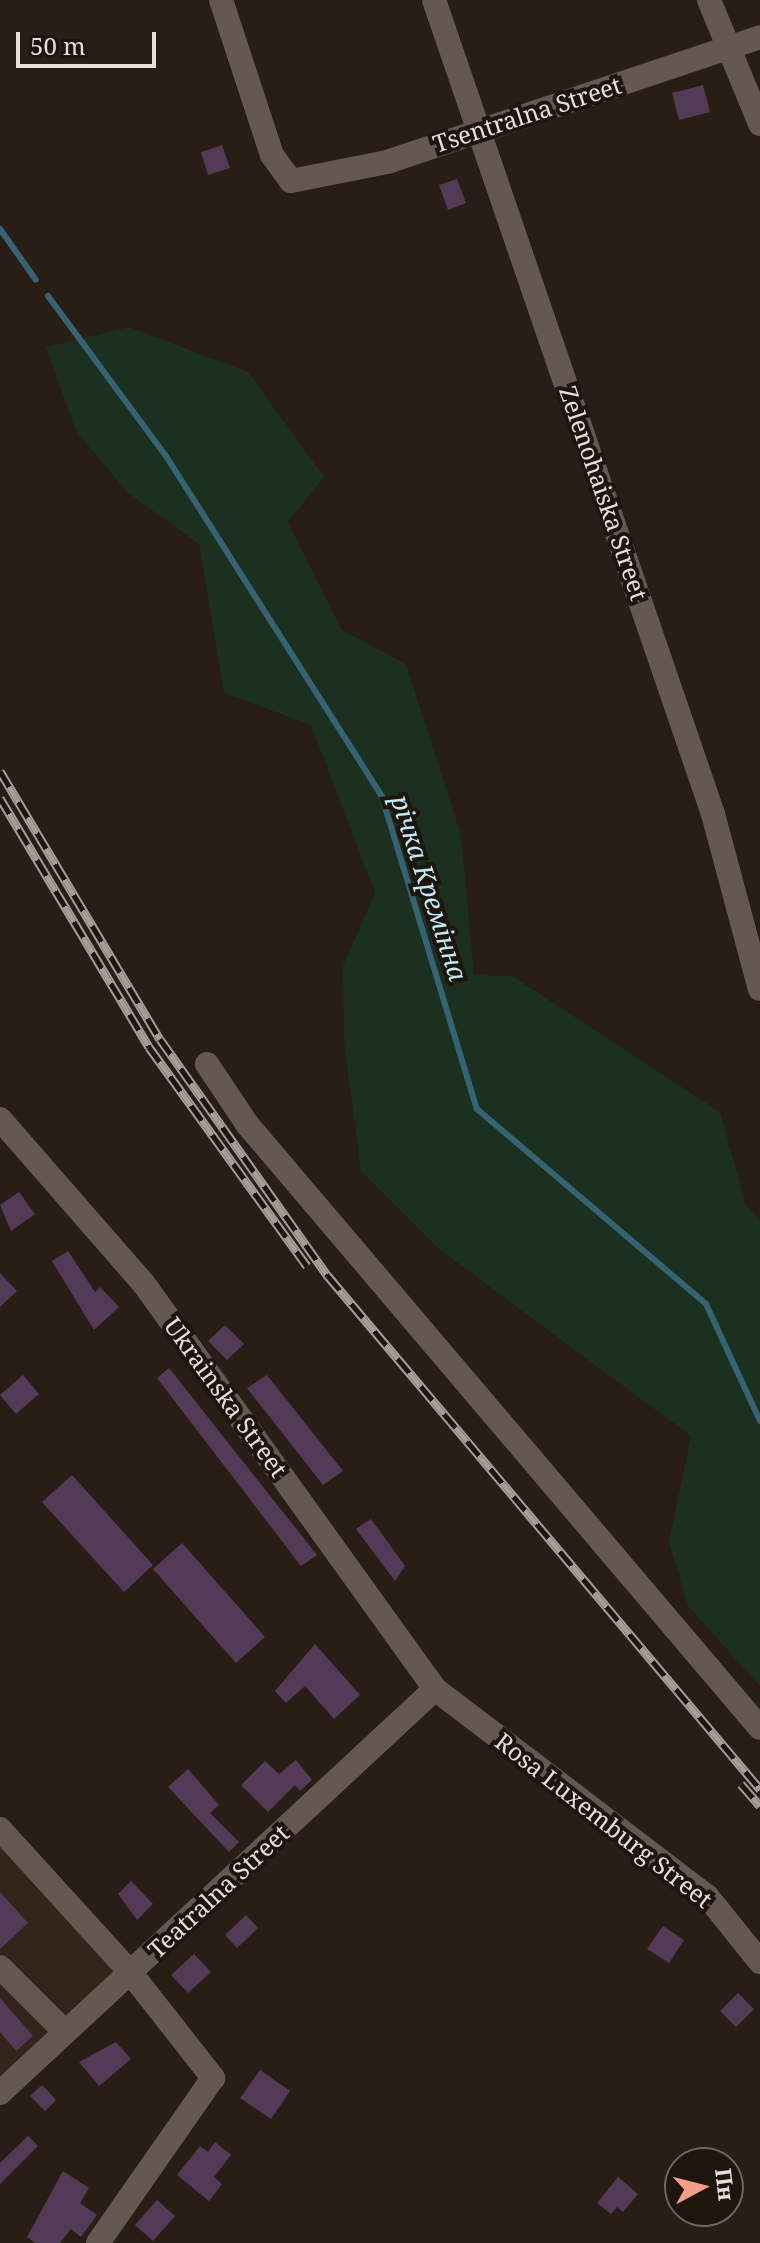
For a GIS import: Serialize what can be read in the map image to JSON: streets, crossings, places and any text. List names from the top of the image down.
{
  "streets": {
    "street": [
      "Tsentralna Street",
      "Zelenohaiska Street",
      "Ukrainska Street",
      "Rosa Luxemburg Street",
      "Teatralna Street"
    ]
  },
  "crossings": [
    ["Tsentralna Street", "Zelenohaiska Street"],
    ["Ukrainska Street", "Rosa Luxemburg Street"],
    ["Ukrainska Street", "Teatralna Street"],
    ["Rosa Luxemburg Street", "Teatralna Street"]
  ],
  "water": ["річка Кремінна"],
  "scale_bar": "50 m",
  "north": "right"
}
